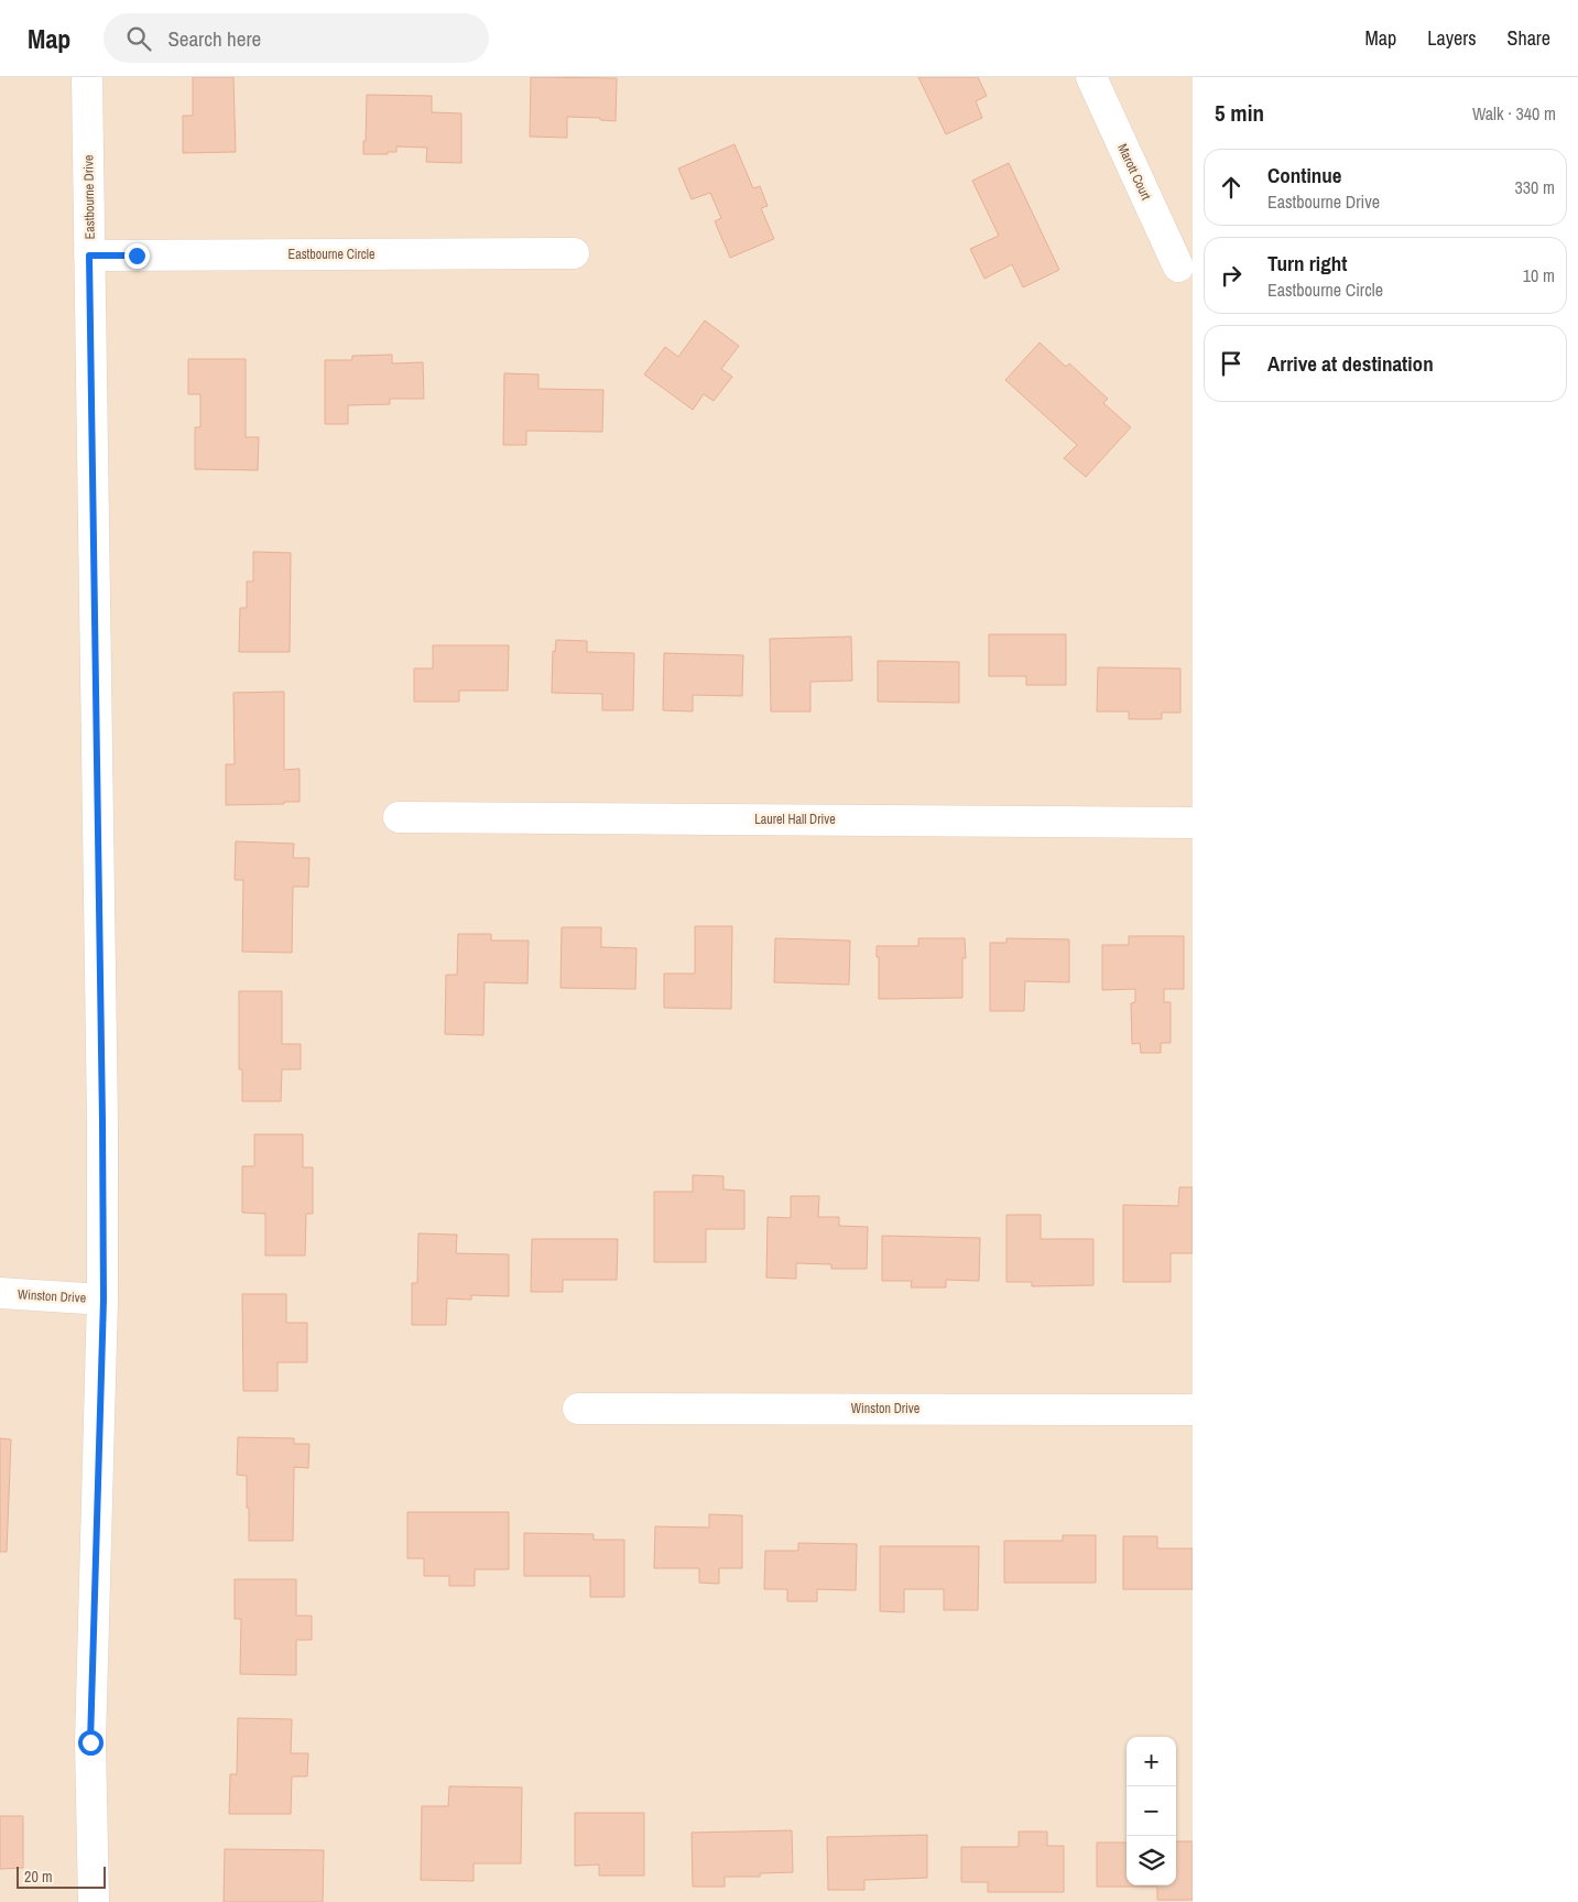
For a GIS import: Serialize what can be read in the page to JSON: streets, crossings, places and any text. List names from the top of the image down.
{
  "streets": {
    "street": [
      "Marott Court",
      "Eastbourne Drive",
      "Eastbourne Circle",
      "Laurel Hall Drive",
      "Winston Drive"
    ]
  },
  "crossings": [
    ["Eastbourne Drive", "Eastbourne Circle"],
    ["Eastbourne Drive", "Winston Drive"]
  ],
  "scale_bar": "20 m",
  "page": {
    "header": "Map",
    "search": "Search here",
    "nav": ["Map", "Layers", "Share"],
    "heading": ["5 min", "Walk · 340 m"],
    "list": [
      ["Continue", "Eastbourne Drive", "330 m"],
      ["Turn right", "Eastbourne Circle", "10 m"],
      "Arrive at destination"
    ],
    "map_buttons": ["+", "−"],
    "scale": "20 m"
  }
}
